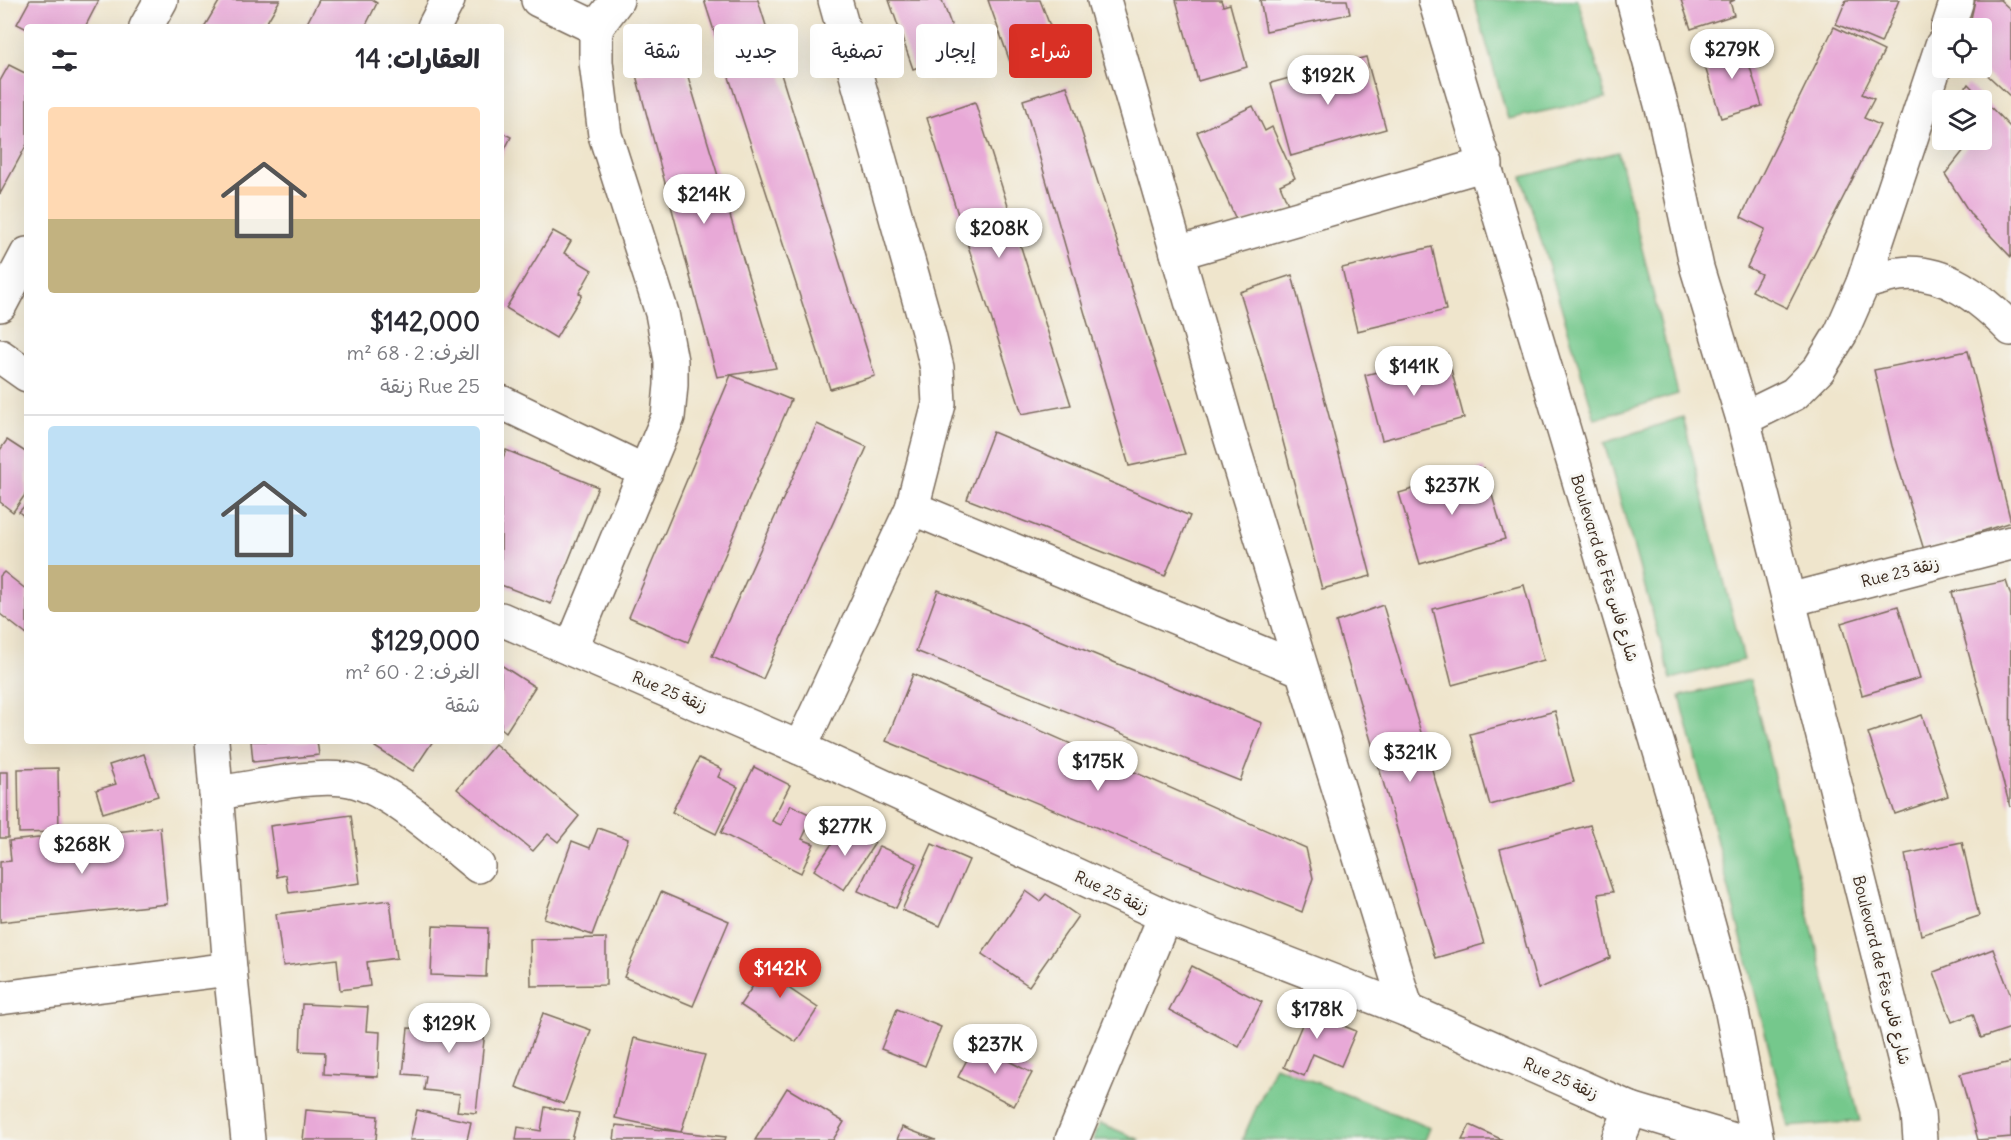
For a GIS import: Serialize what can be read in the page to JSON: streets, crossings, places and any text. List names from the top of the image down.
{
  "streets": {
    "street": ["Boulevard de Fès شارع فاس", "Rue 23 زنقة", "Rue 25 زنقة"]
  },
  "crossings": [
    ["Boulevard de Fès شارع فاس", "Rue 23 زنقة"]
  ],
  "page": {
    "chip": [
      "شراء",
      "إيجار",
      "تصفية",
      "جديد",
      "شقة"
    ],
    "heading": "العقارات: 14",
    "price": [
      "$279K",
      "$192K",
      "$214K",
      "$208K",
      "$141K",
      "$237K",
      "$321K",
      "$175K",
      "$277K",
      "$268K",
      "$142K",
      "$178K",
      "$129K",
      "$237K"
    ],
    "list": [
      {
        "name": "$142,000",
        "note": "الغرف: 2 · 68 m² · Rue 25 زنقة"
      },
      {
        "name": "$129,000",
        "note": "الغرف: 2 · 60 m² · شقة"
      }
    ]
  }
}
